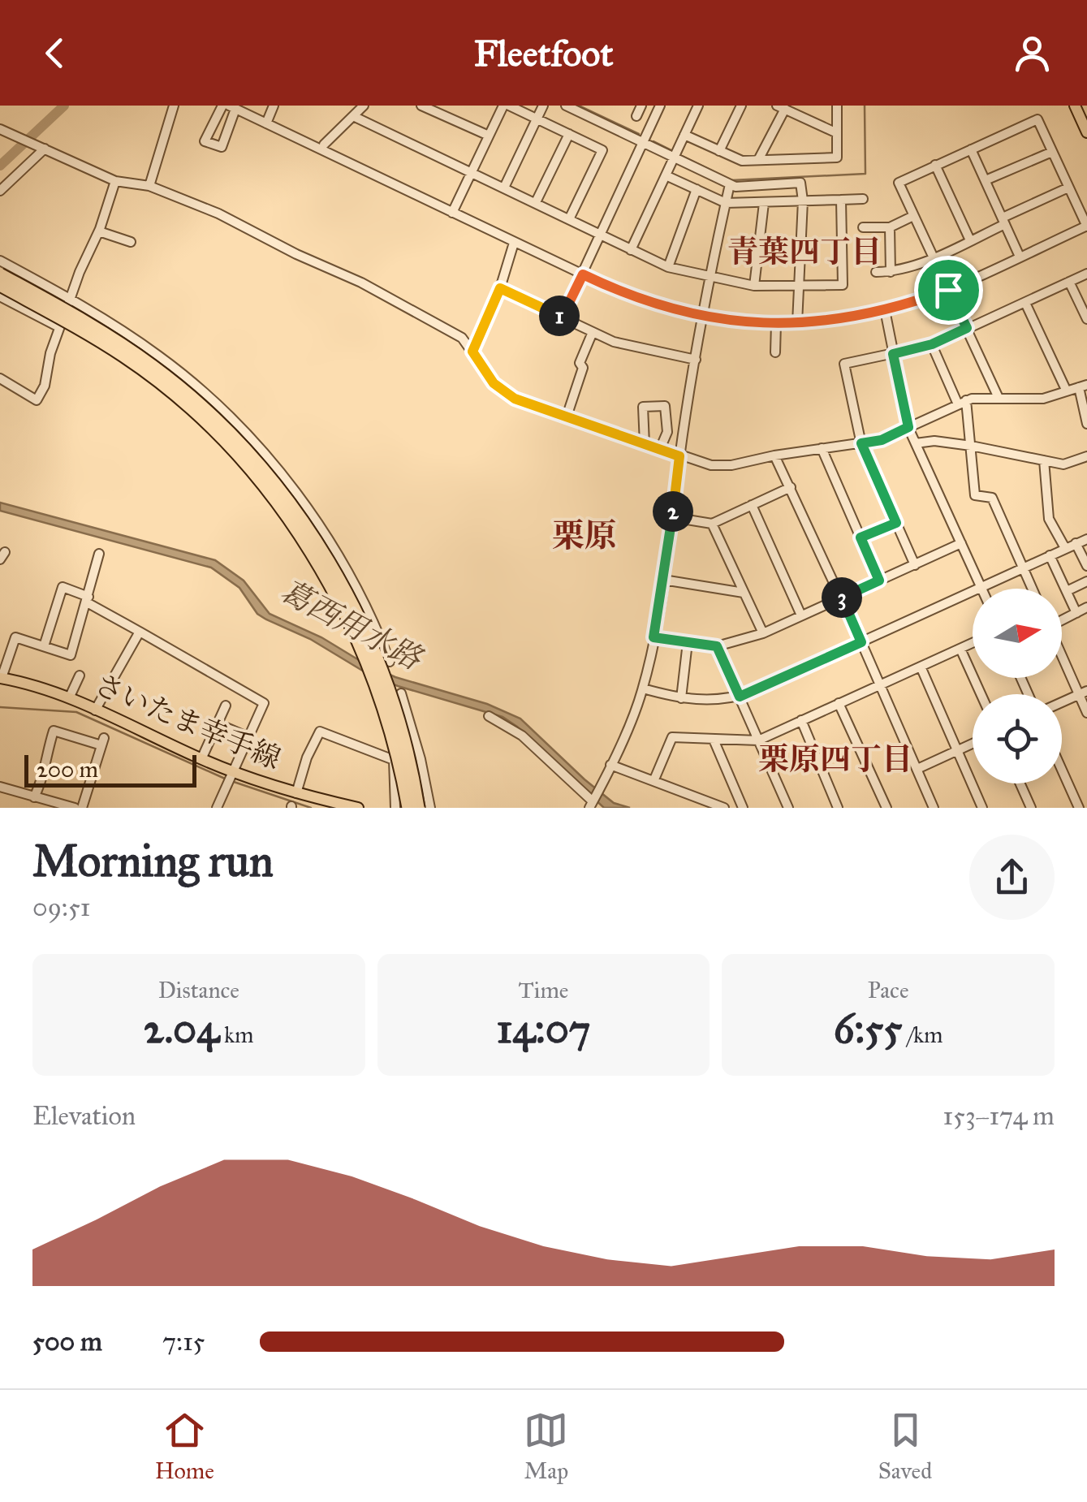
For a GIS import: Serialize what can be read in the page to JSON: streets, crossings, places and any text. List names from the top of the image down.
{
  "streets": {
    "main road": ["さいたま幸手線"]
  },
  "districts": ["青葉四丁目", "栗原", "栗原四丁目"],
  "water": ["葛西用水路"],
  "scale_bar": "200 m",
  "north": "right",
  "page": {
    "header": "Fleetfoot",
    "pins": ["1", "2", "3"],
    "scale": "200 m",
    "heading": ["Morning run", "09:51"],
    "stats": [
      ["Distance", "2.04 km"],
      ["Time", "14:07"],
      ["Pace", "6:55 /km"]
    ],
    "chart": ["Elevation", "153–174 m"],
    "list": [
      {
        "name": "500 m",
        "note": "7:15"
      }
    ],
    "tabs": ["Home", "Map", "Saved"]
  }
}
